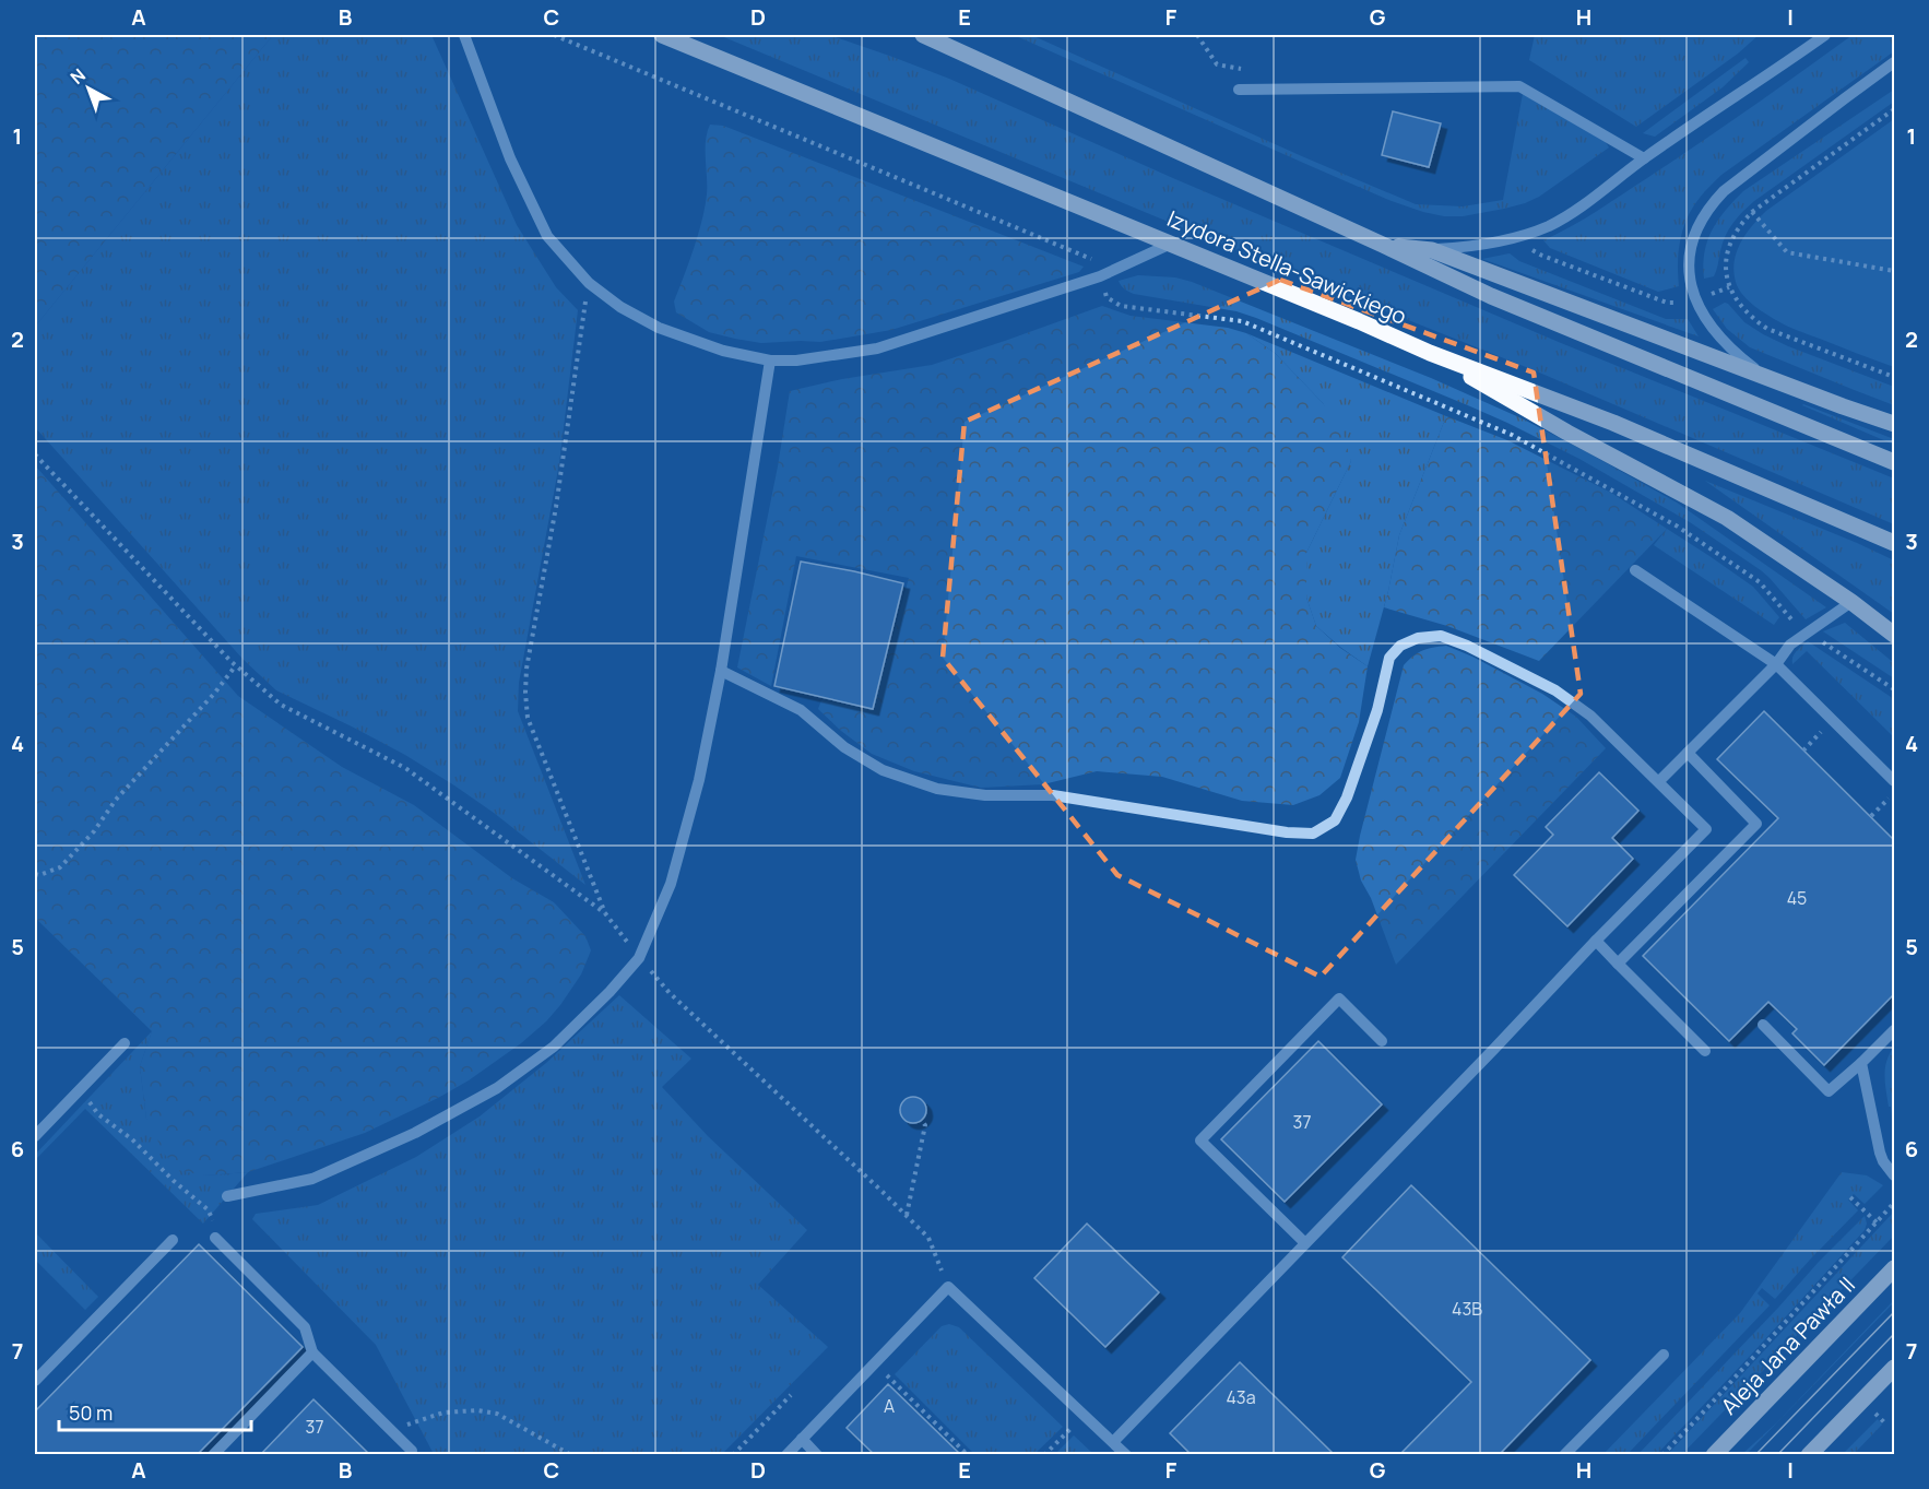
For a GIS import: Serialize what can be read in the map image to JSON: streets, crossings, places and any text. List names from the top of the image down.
{
  "streets": {
    "main road": ["Izydora Stella-Sawickiego", "Aleja Jana Pawła II"]
  },
  "house_numbers": [
    "45",
    "37",
    "43B",
    "43a",
    "A",
    "37"
  ],
  "scale_bar": "50 m",
  "north": "top left",
  "grid": {
    "columns": [
      "A",
      "B",
      "C",
      "D",
      "E",
      "F",
      "G",
      "H",
      "I"
    ],
    "rows": [
      "1",
      "2",
      "3",
      "4",
      "5",
      "6",
      "7"
    ]
  }
}
